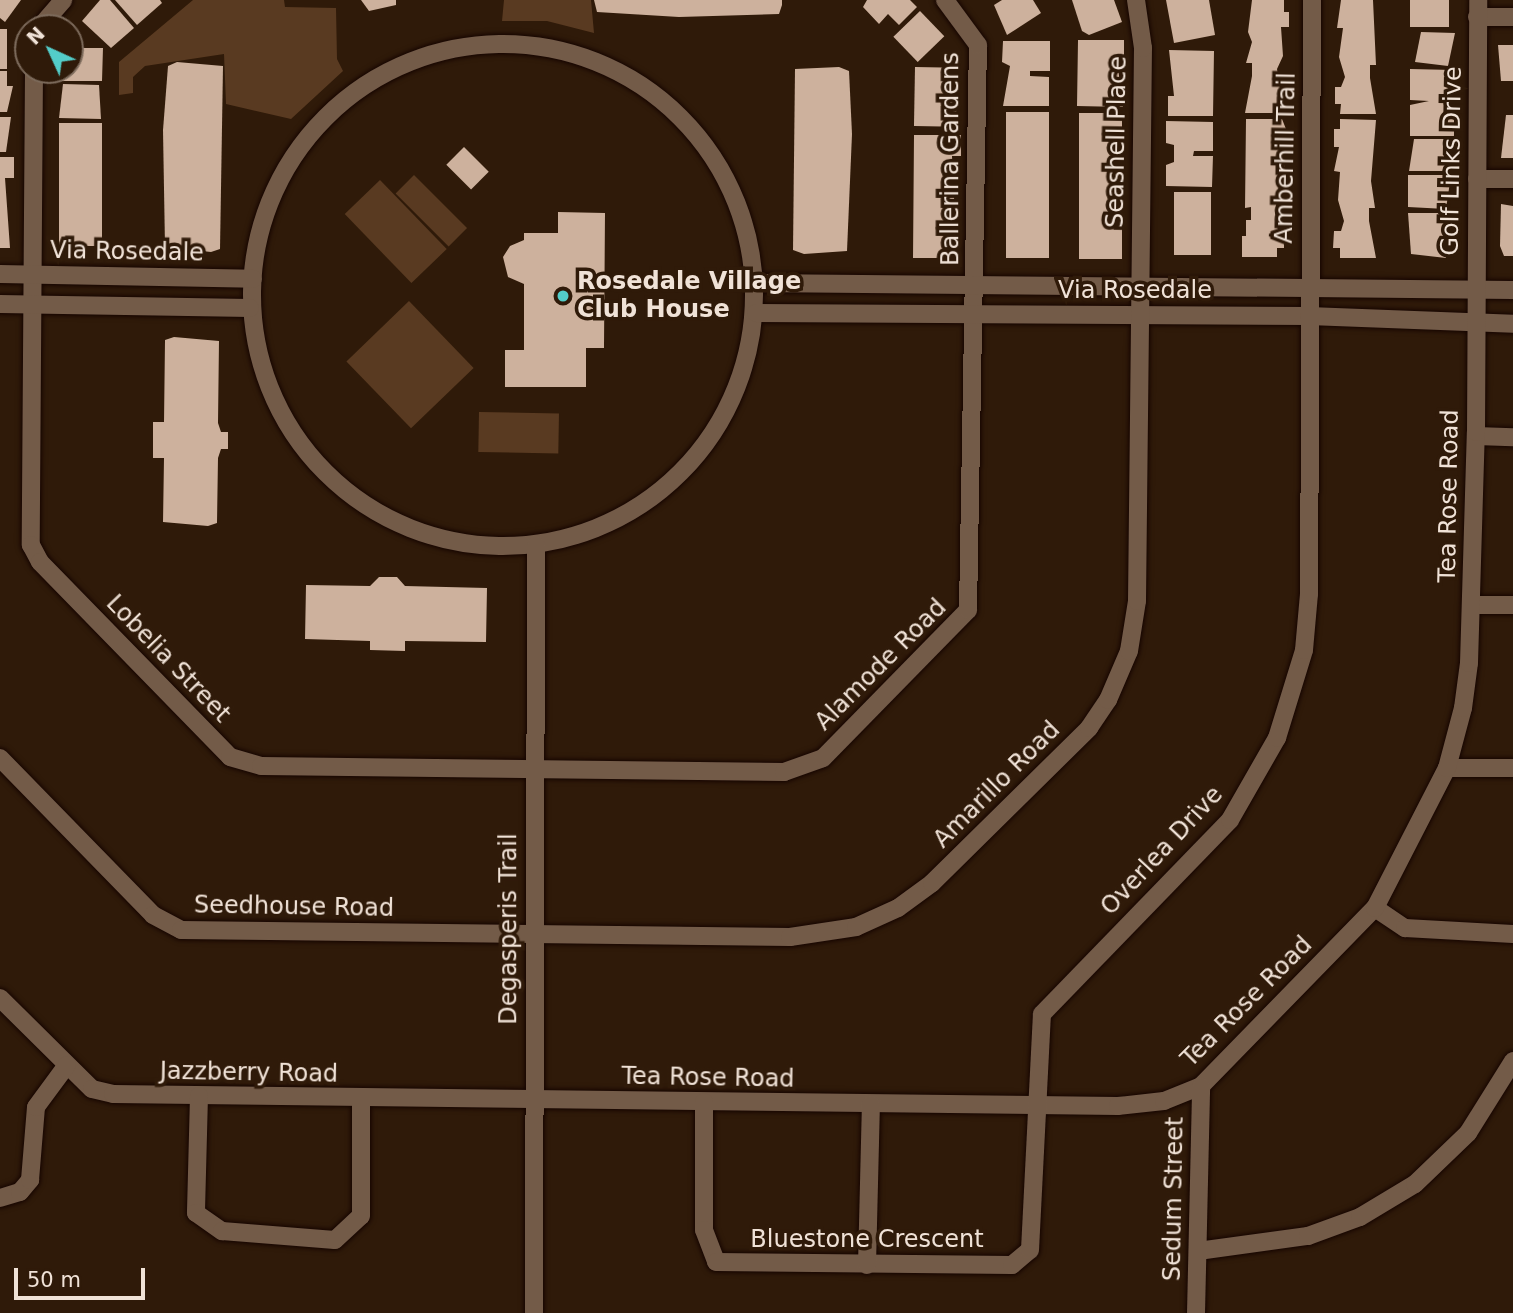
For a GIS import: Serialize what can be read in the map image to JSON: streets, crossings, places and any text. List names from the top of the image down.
{
  "streets": {
    "street": [
      "Seashell Place",
      "Amberhill Trail",
      "Ballerina Gardens",
      "Golf Links Drive",
      "Via Rosedale",
      "Tea Rose Road",
      "Lobelia Street",
      "Alamode Road",
      "Amarillo Road",
      "Overlea Drive",
      "Seedhouse Road",
      "Degasperis Trail",
      "Jazzberry Road",
      "Sedum Street",
      "Bluestone Crescent"
    ]
  },
  "crossings": [
    ["Seashell Place", "Via Rosedale"],
    ["Seashell Place", "Amarillo Road"],
    ["Amberhill Trail", "Via Rosedale"],
    ["Amberhill Trail", "Overlea Drive"],
    ["Ballerina Gardens", "Via Rosedale"],
    ["Ballerina Gardens", "Alamode Road"],
    ["Golf Links Drive", "Via Rosedale"],
    ["Golf Links Drive", "Tea Rose Road"],
    ["Via Rosedale", "Tea Rose Road"],
    ["Via Rosedale", "Lobelia Street"],
    ["Via Rosedale", "Alamode Road"],
    ["Via Rosedale", "Amarillo Road"],
    ["Via Rosedale", "Overlea Drive"],
    ["Tea Rose Road", "Overlea Drive"],
    ["Tea Rose Road", "Degasperis Trail"],
    ["Tea Rose Road", "Jazzberry Road"],
    ["Tea Rose Road", "Sedum Street"],
    ["Tea Rose Road", "Bluestone Crescent"],
    ["Lobelia Street", "Alamode Road"],
    ["Lobelia Street", "Degasperis Trail"],
    ["Alamode Road", "Degasperis Trail"],
    ["Amarillo Road", "Seedhouse Road"],
    ["Amarillo Road", "Degasperis Trail"],
    ["Overlea Drive", "Bluestone Crescent"],
    ["Seedhouse Road", "Degasperis Trail"],
    ["Degasperis Trail", "Jazzberry Road"]
  ],
  "places": ["Rosedale Village Club House"],
  "scale_bar": "50 m",
  "north": "top left"
}
